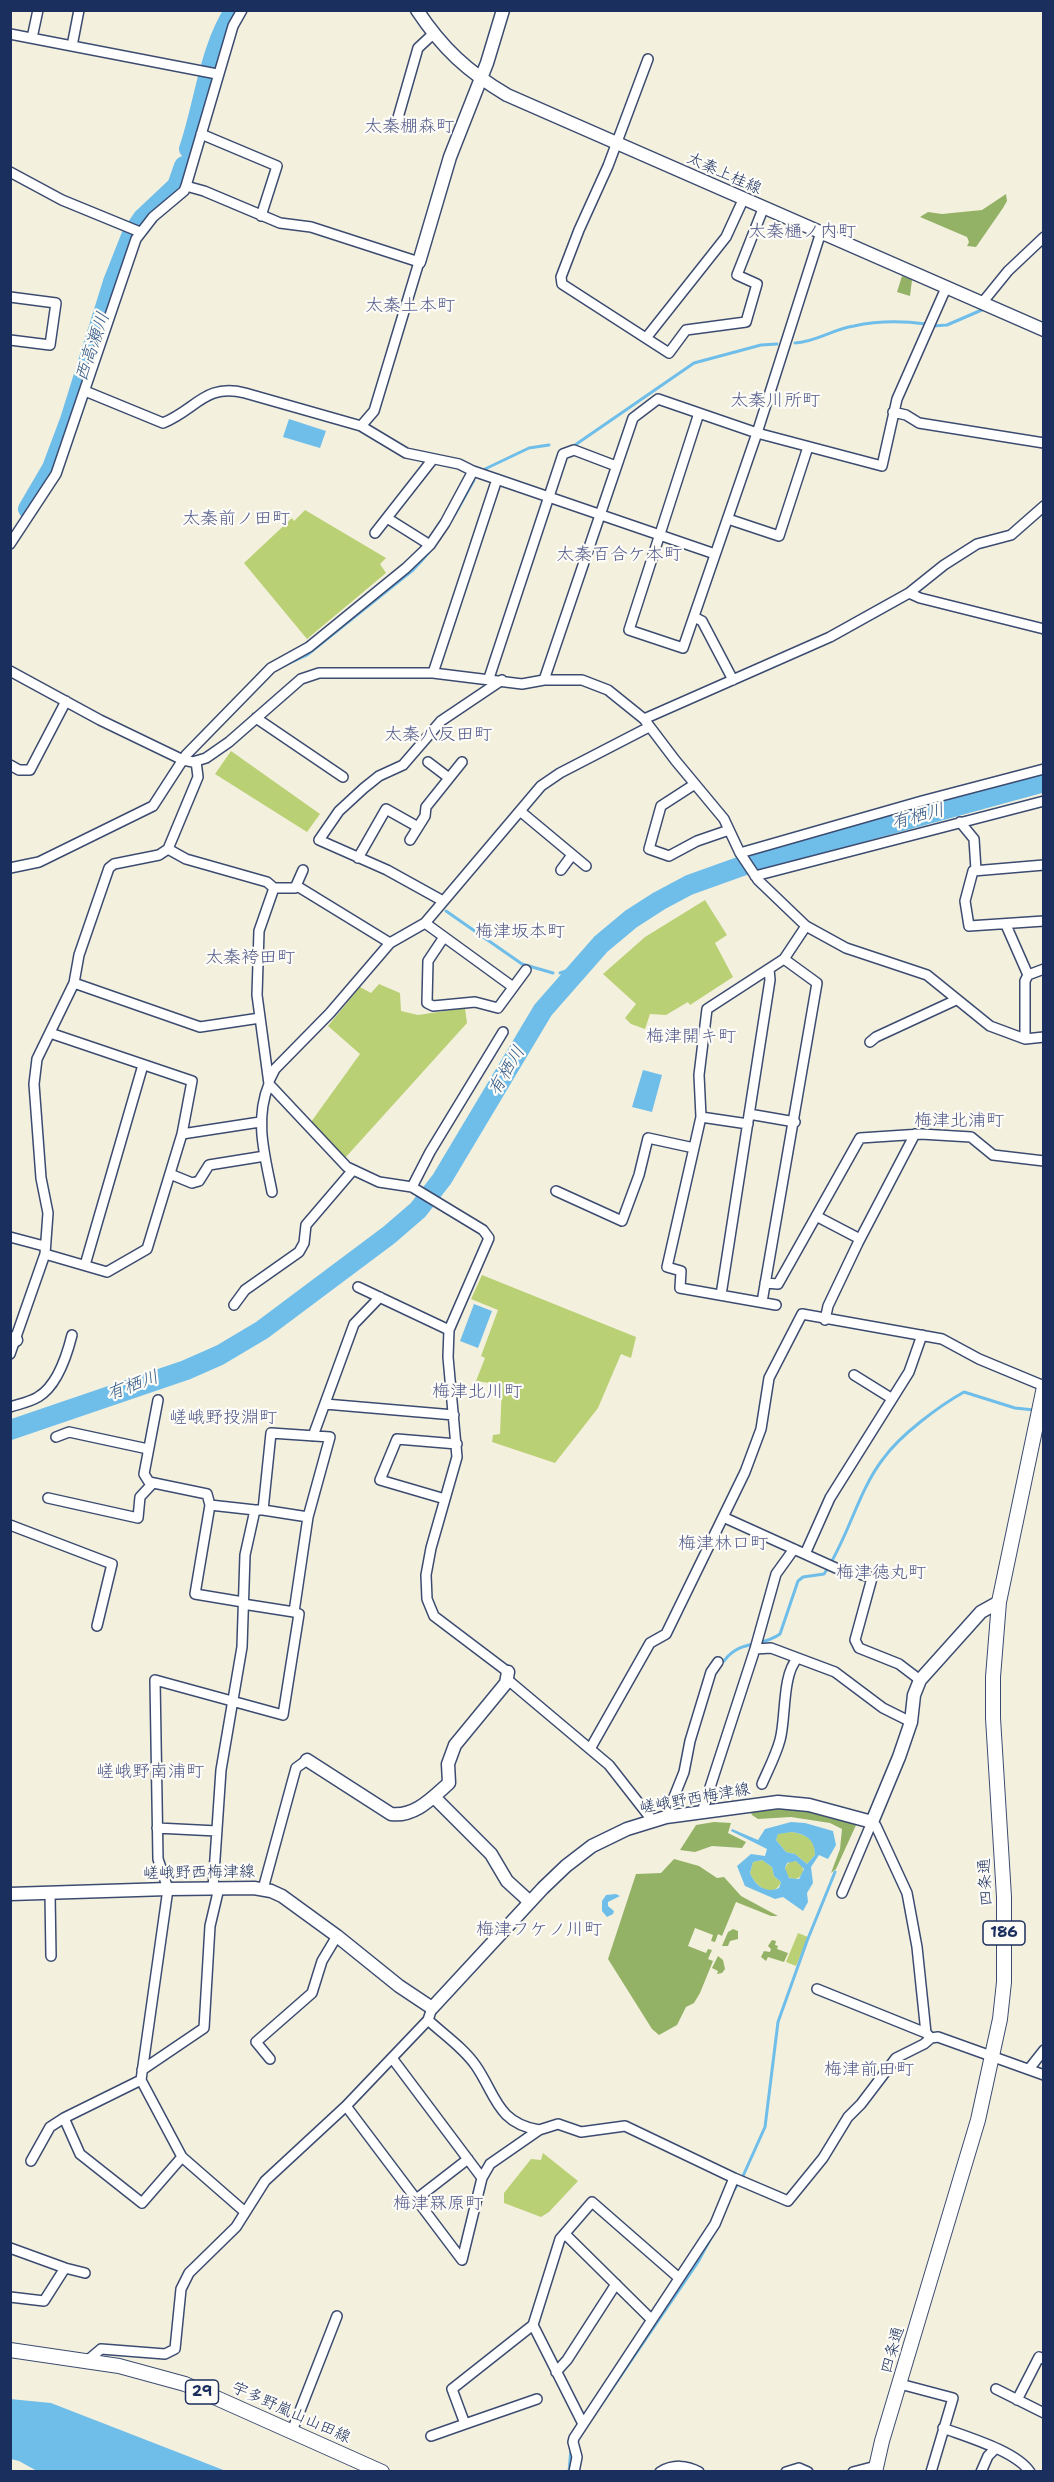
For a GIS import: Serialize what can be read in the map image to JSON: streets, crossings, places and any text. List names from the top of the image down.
{
  "streets": {
    "main road": [
      "太秦上桂線",
      "嵯峨野西梅津線",
      "四条通",
      "186",
      "29",
      "宇多野嵐山山田線"
    ]
  },
  "districts": [
    "太秦棚森町",
    "太秦樋ノ内町",
    "太秦土本町",
    "太秦川所町",
    "太秦前ノ田町",
    "太秦百合ケ本町",
    "太秦八反田町",
    "梅津坂本町",
    "太秦袴田町",
    "梅津開キ町",
    "梅津北浦町",
    "梅津北川町",
    "嵯峨野投淵町",
    "梅津林口町",
    "梅津徳丸町",
    "嵯峨野南浦町",
    "梅津フケノ川町",
    "梅津前田町",
    "梅津罧原町"
  ],
  "water": ["西高瀬川", "有栖川"]
}
